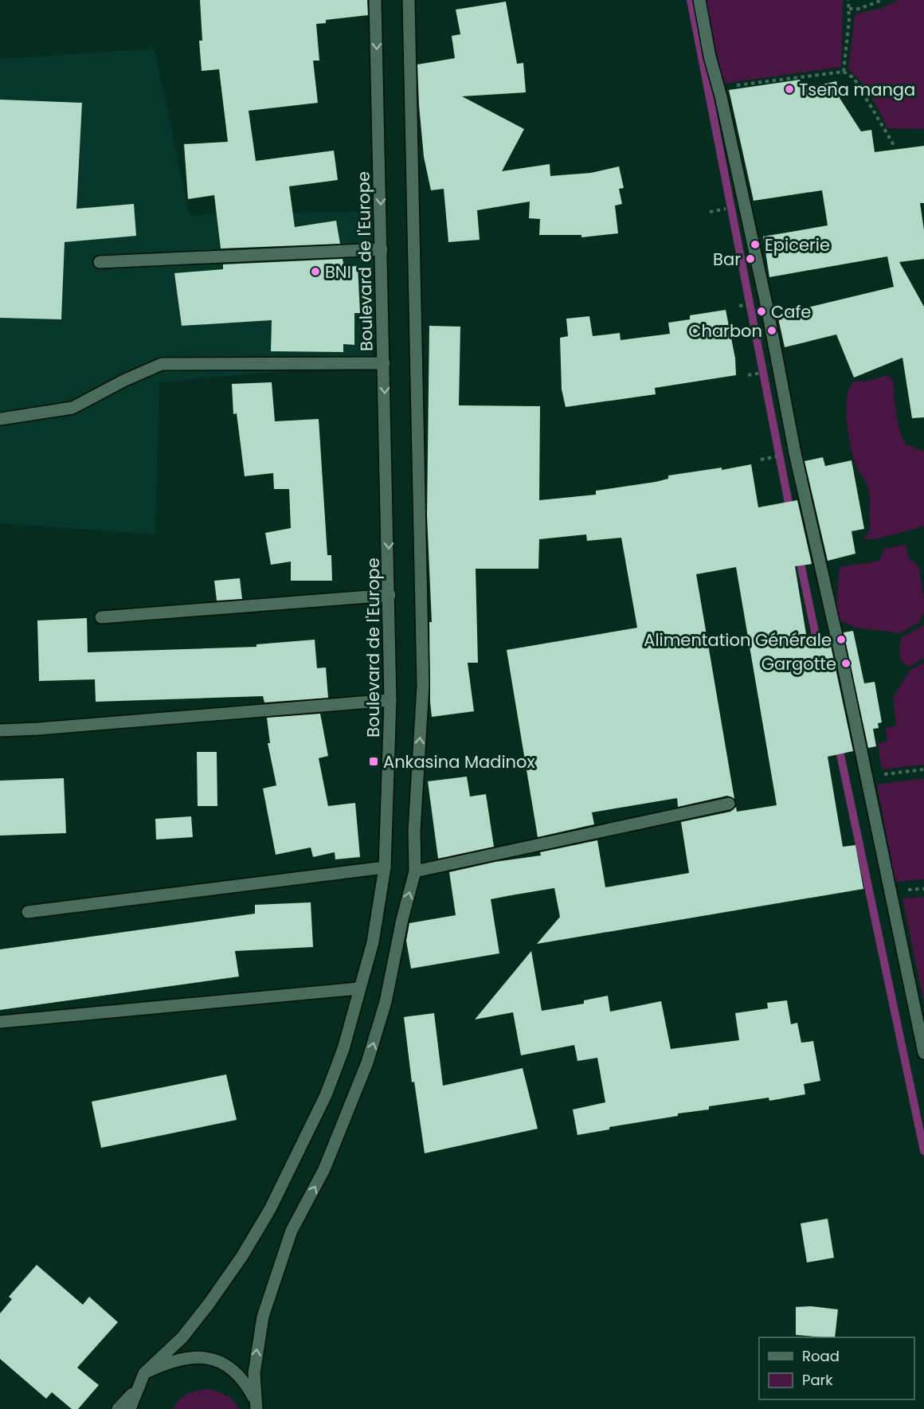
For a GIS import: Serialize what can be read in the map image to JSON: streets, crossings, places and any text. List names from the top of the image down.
{
  "streets": {
    "main road": ["Boulevard de l'Europe"]
  },
  "places": {
    "other": [
      "Tsena manga",
      "Epicerie",
      "Bar",
      "BNI",
      "Cafe",
      "Charbon",
      "Alimentation Générale",
      "Gargotte"
    ],
    "transit": ["Ankasina Madinox"]
  },
  "legend": ["Road", "Park"]
}
